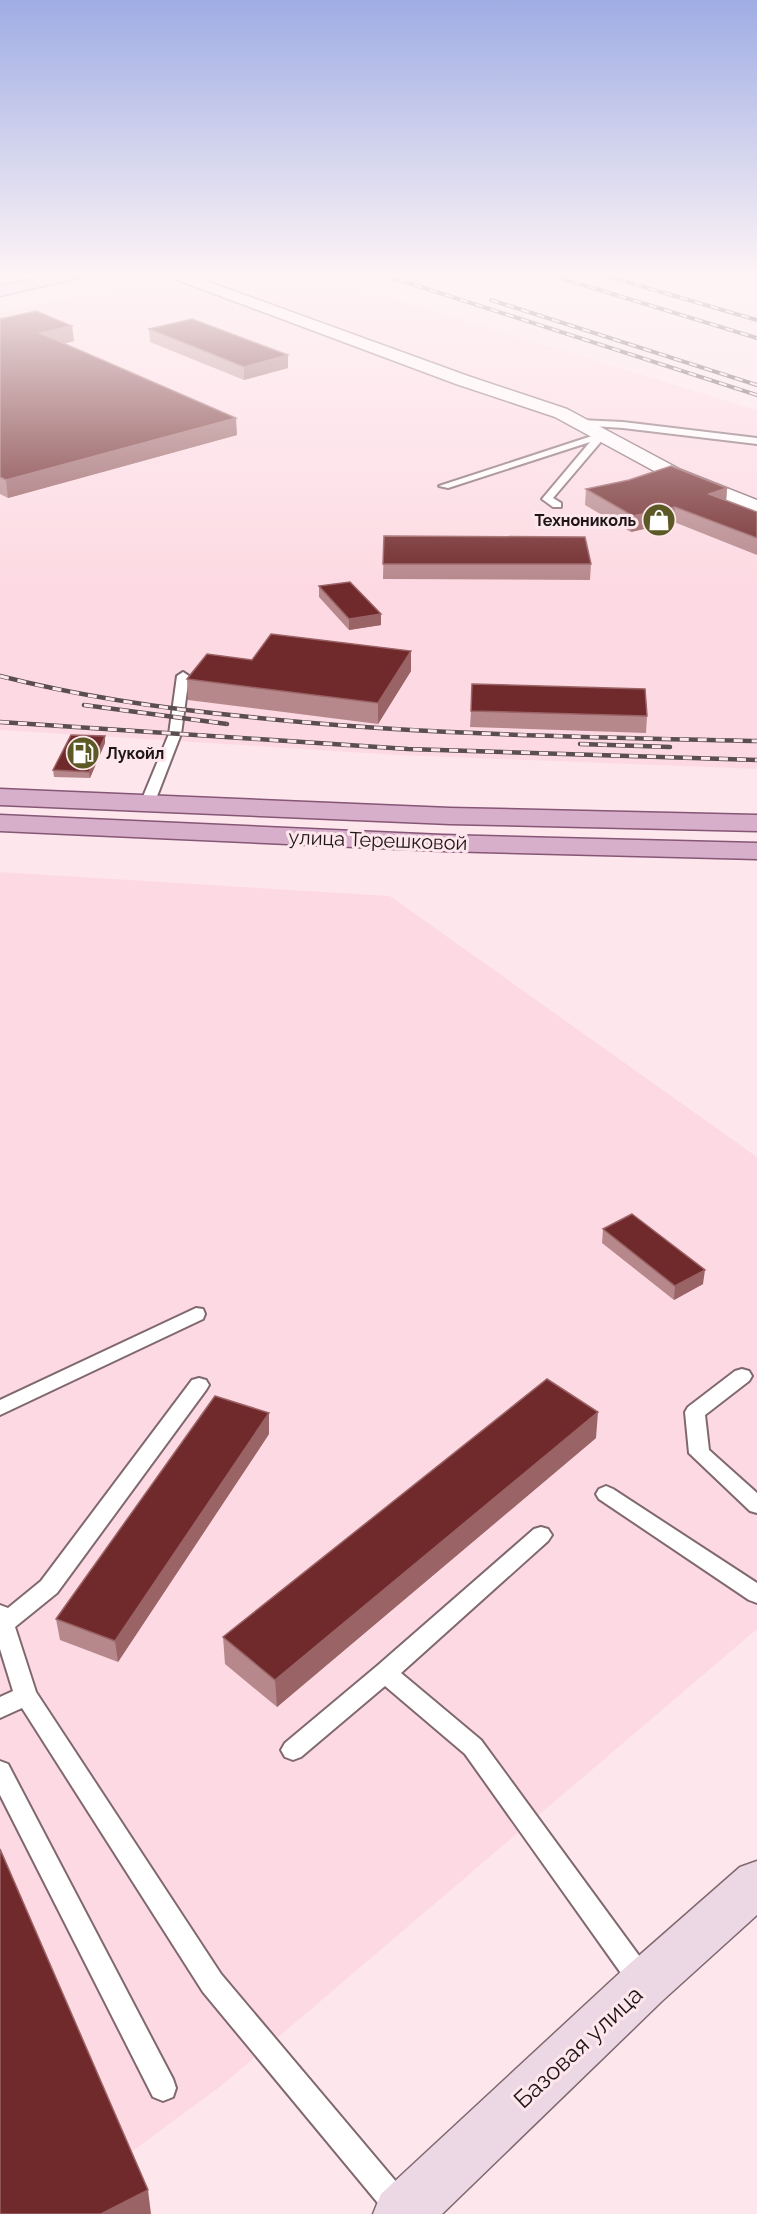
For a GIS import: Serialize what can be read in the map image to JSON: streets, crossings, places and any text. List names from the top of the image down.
{
  "streets": {
    "main road": ["улица Терешковой"],
    "street": ["Базовая улица"]
  },
  "places": {
    "shop": ["Технониколь"],
    "fuel station": ["Лукойл"]
  }
}
